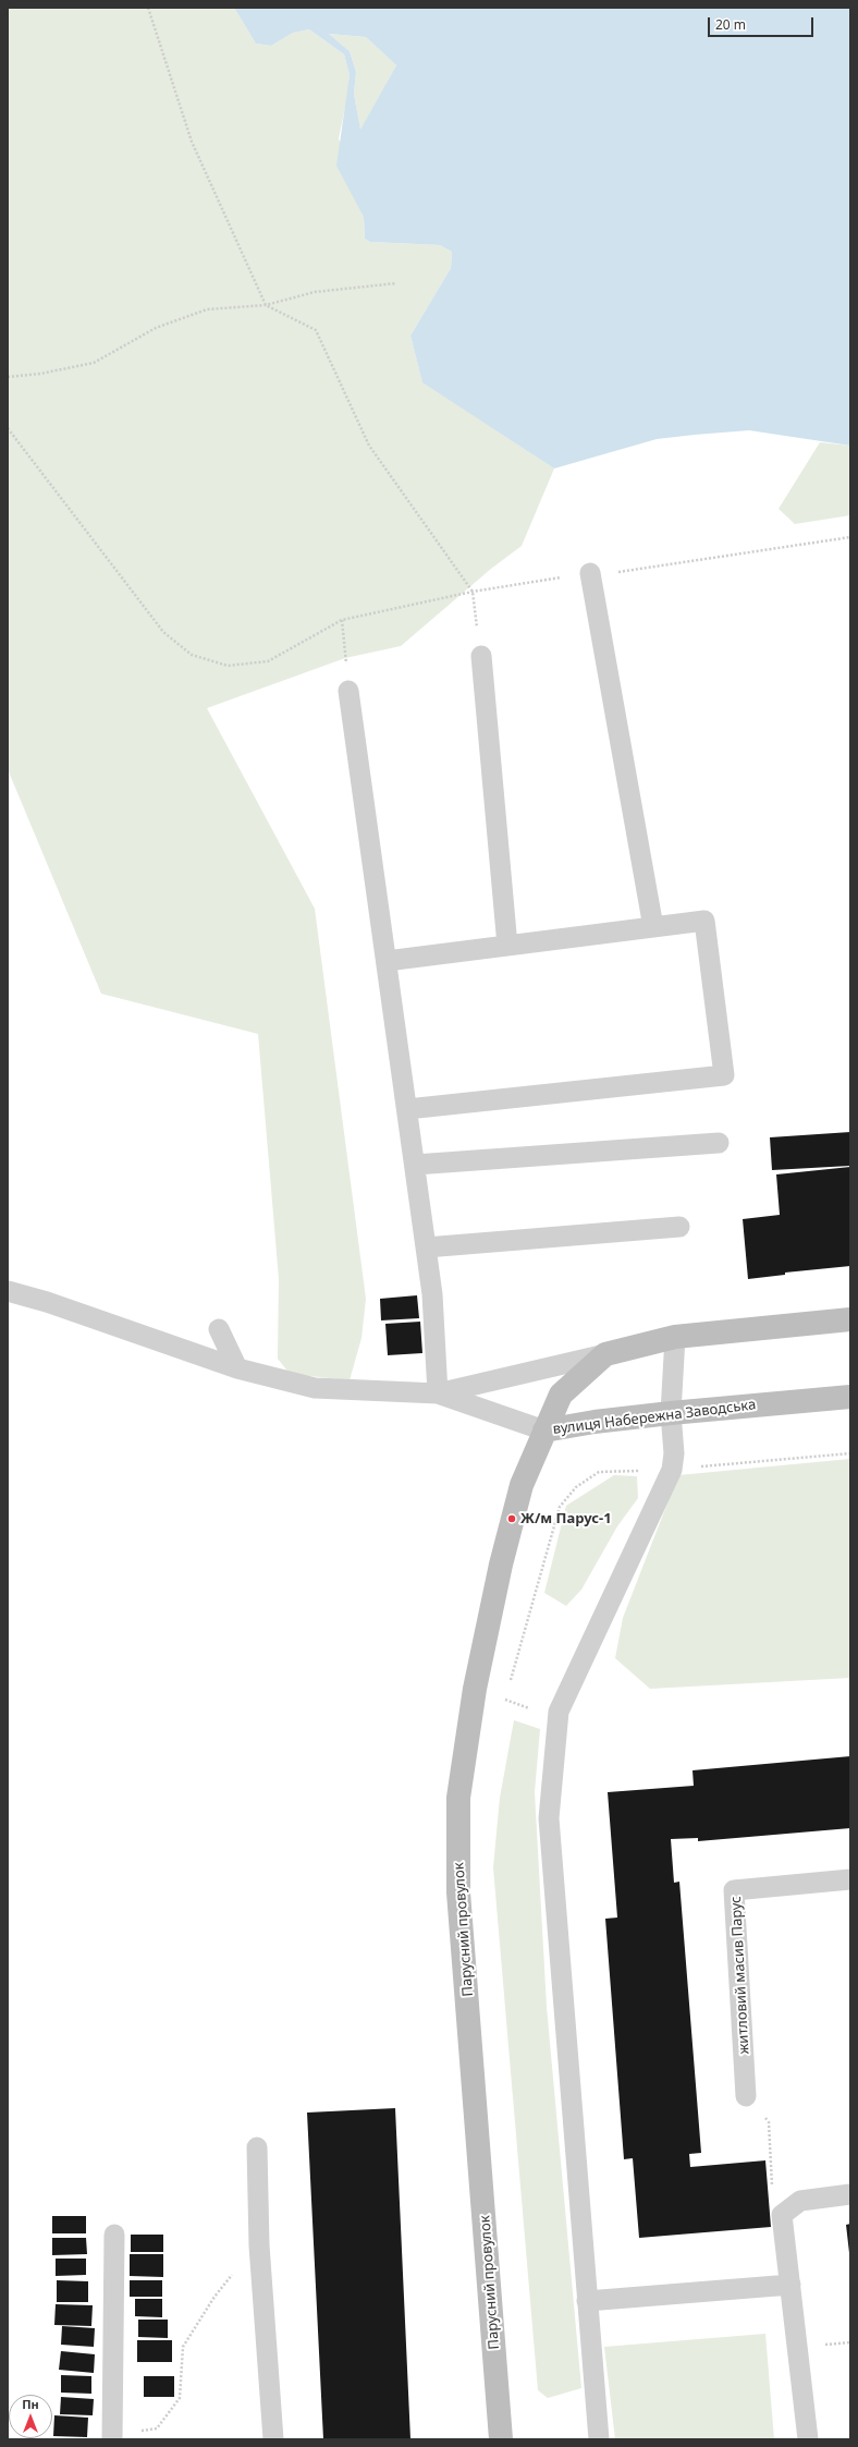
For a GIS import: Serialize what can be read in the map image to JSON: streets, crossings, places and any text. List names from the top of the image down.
{
  "streets": {
    "street": ["вулиця Набережна Заводська", "Парусний провулок"],
    "lane": ["житловий масив Парус"]
  },
  "crossings": [
    ["вулиця Набережна Заводська", "Парусний провулок"]
  ],
  "places": ["Ж/м Парус-1"],
  "scale_bar": "20 m",
  "north": "top"
}
